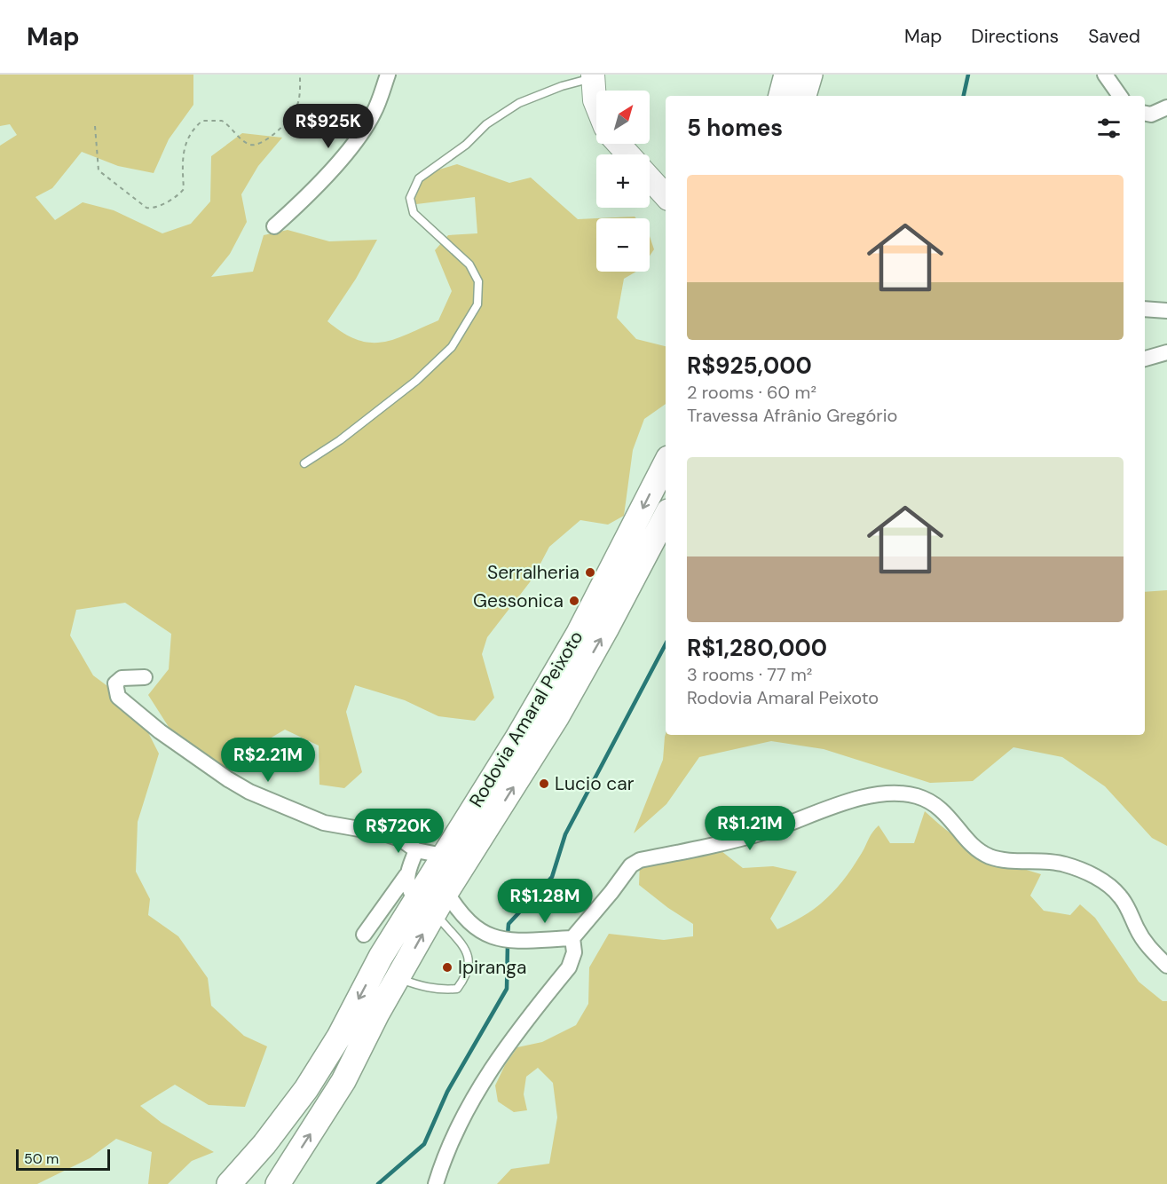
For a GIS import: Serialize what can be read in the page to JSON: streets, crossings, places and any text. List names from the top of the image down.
{
  "streets": {
    "highway": ["Rodovia Amaral Peixoto"]
  },
  "places": [
    "Serralheria",
    "Gessonica",
    "Lucio car",
    "Ipiranga"
  ],
  "scale_bar": "50 m",
  "north": "top right",
  "page": {
    "header": "Map",
    "nav": ["Map", "Directions", "Saved"],
    "map_buttons": ["+", "−"],
    "heading": "5 homes",
    "price": [
      "R$925K",
      "R$2.21M",
      "R$1.21M",
      "R$720K",
      "R$1.28M"
    ],
    "list": [
      {
        "name": "R$925,000",
        "note": "2 rooms · 60 m² · Travessa Afrânio Gregório"
      },
      {
        "name": "R$1,280,000",
        "note": "3 rooms · 77 m² · Rodovia Amaral Peixoto"
      }
    ],
    "scale": "50 m"
  }
}
